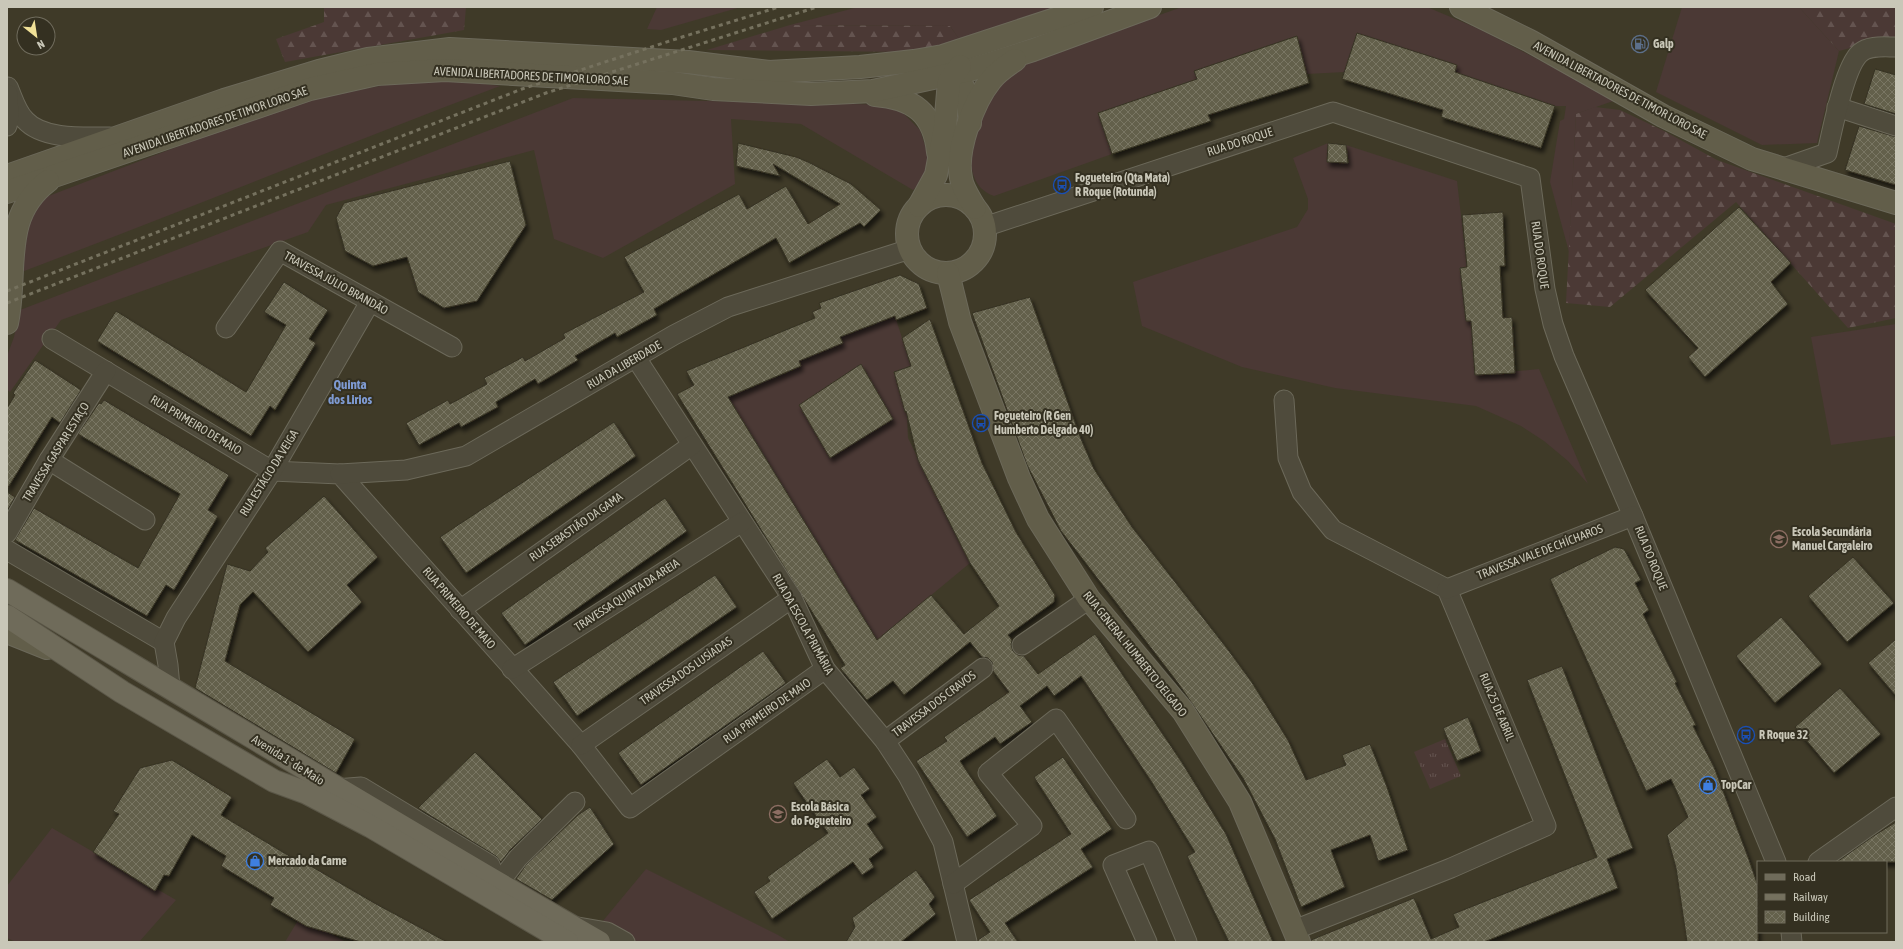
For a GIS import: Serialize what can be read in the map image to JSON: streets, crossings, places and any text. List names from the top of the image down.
{
  "streets": {
    "main road": ["AVENIDA LIBERTADORES DE TIMOR LORO SAE", "RUA GENERAL HUMBERTO DELGADO", "Avenida 1º de Maio"],
    "street": [
      "RUA DO ROQUE",
      "TRAVESSA JÚLIO BRANDÃO",
      "RUA DA LIBERDADE",
      "RUA PRIMEIRO DE MAIO",
      "TRAVESSA GASPAR ESTAÇO",
      "RUA ESTÁCIO DA VEIGA",
      "RUA SEBASTIÃO DA GAMA",
      "TRAVESSA VALE DE CHÍCHAROS",
      "TRAVESSA QUINTA DA AREIA",
      "RUA DA ESCOLA PRIMÁRIA",
      "TRAVESSA DOS LUSÍADAS",
      "TRAVESSA DOS CRAVOS",
      "RUA 25 DE ABRIL"
    ]
  },
  "crossings": [
    ["RUA DO ROQUE", "RUA DA LIBERDADE"],
    ["RUA DO ROQUE", "TRAVESSA VALE DE CHÍCHAROS"],
    ["RUA DO ROQUE", "RUA GENERAL HUMBERTO DELGADO"],
    ["TRAVESSA JÚLIO BRANDÃO", "RUA ESTÁCIO DA VEIGA"],
    ["RUA DA LIBERDADE", "RUA PRIMEIRO DE MAIO"],
    ["RUA DA LIBERDADE", "RUA DA ESCOLA PRIMÁRIA"],
    ["RUA DA LIBERDADE", "RUA GENERAL HUMBERTO DELGADO"],
    ["RUA PRIMEIRO DE MAIO", "TRAVESSA GASPAR ESTAÇO"],
    ["RUA PRIMEIRO DE MAIO", "RUA ESTÁCIO DA VEIGA"],
    ["RUA PRIMEIRO DE MAIO", "RUA SEBASTIÃO DA GAMA"],
    ["RUA PRIMEIRO DE MAIO", "TRAVESSA QUINTA DA AREIA"],
    ["RUA PRIMEIRO DE MAIO", "RUA DA ESCOLA PRIMÁRIA"],
    ["RUA PRIMEIRO DE MAIO", "TRAVESSA DOS LUSÍADAS"],
    ["RUA SEBASTIÃO DA GAMA", "RUA DA ESCOLA PRIMÁRIA"],
    ["TRAVESSA VALE DE CHÍCHAROS", "RUA 25 DE ABRIL"],
    ["TRAVESSA QUINTA DA AREIA", "RUA DA ESCOLA PRIMÁRIA"],
    ["RUA DA ESCOLA PRIMÁRIA", "TRAVESSA DOS LUSÍADAS"],
    ["RUA DA ESCOLA PRIMÁRIA", "TRAVESSA DOS CRAVOS"],
    ["RUA GENERAL HUMBERTO DELGADO", "RUA 25 DE ABRIL"]
  ],
  "districts": ["Quinta dos Lirios"],
  "places": {
    "fuel station": ["Galp"],
    "bus stop": ["Fogueteiro (Qta Mata) R Roque (Rotunda)", "Fogueteiro (R Gen Humberto Delgado 40)", "R Roque 32"],
    "school or university": ["Escola Secundária Manuel Cargaleiro", "Escola Básica do Fogueteiro"],
    "shop": ["TopCar", "Mercado da Carne"]
  },
  "legend": ["Road", "Railway", "Building"],
  "north": "bottom right"
}
